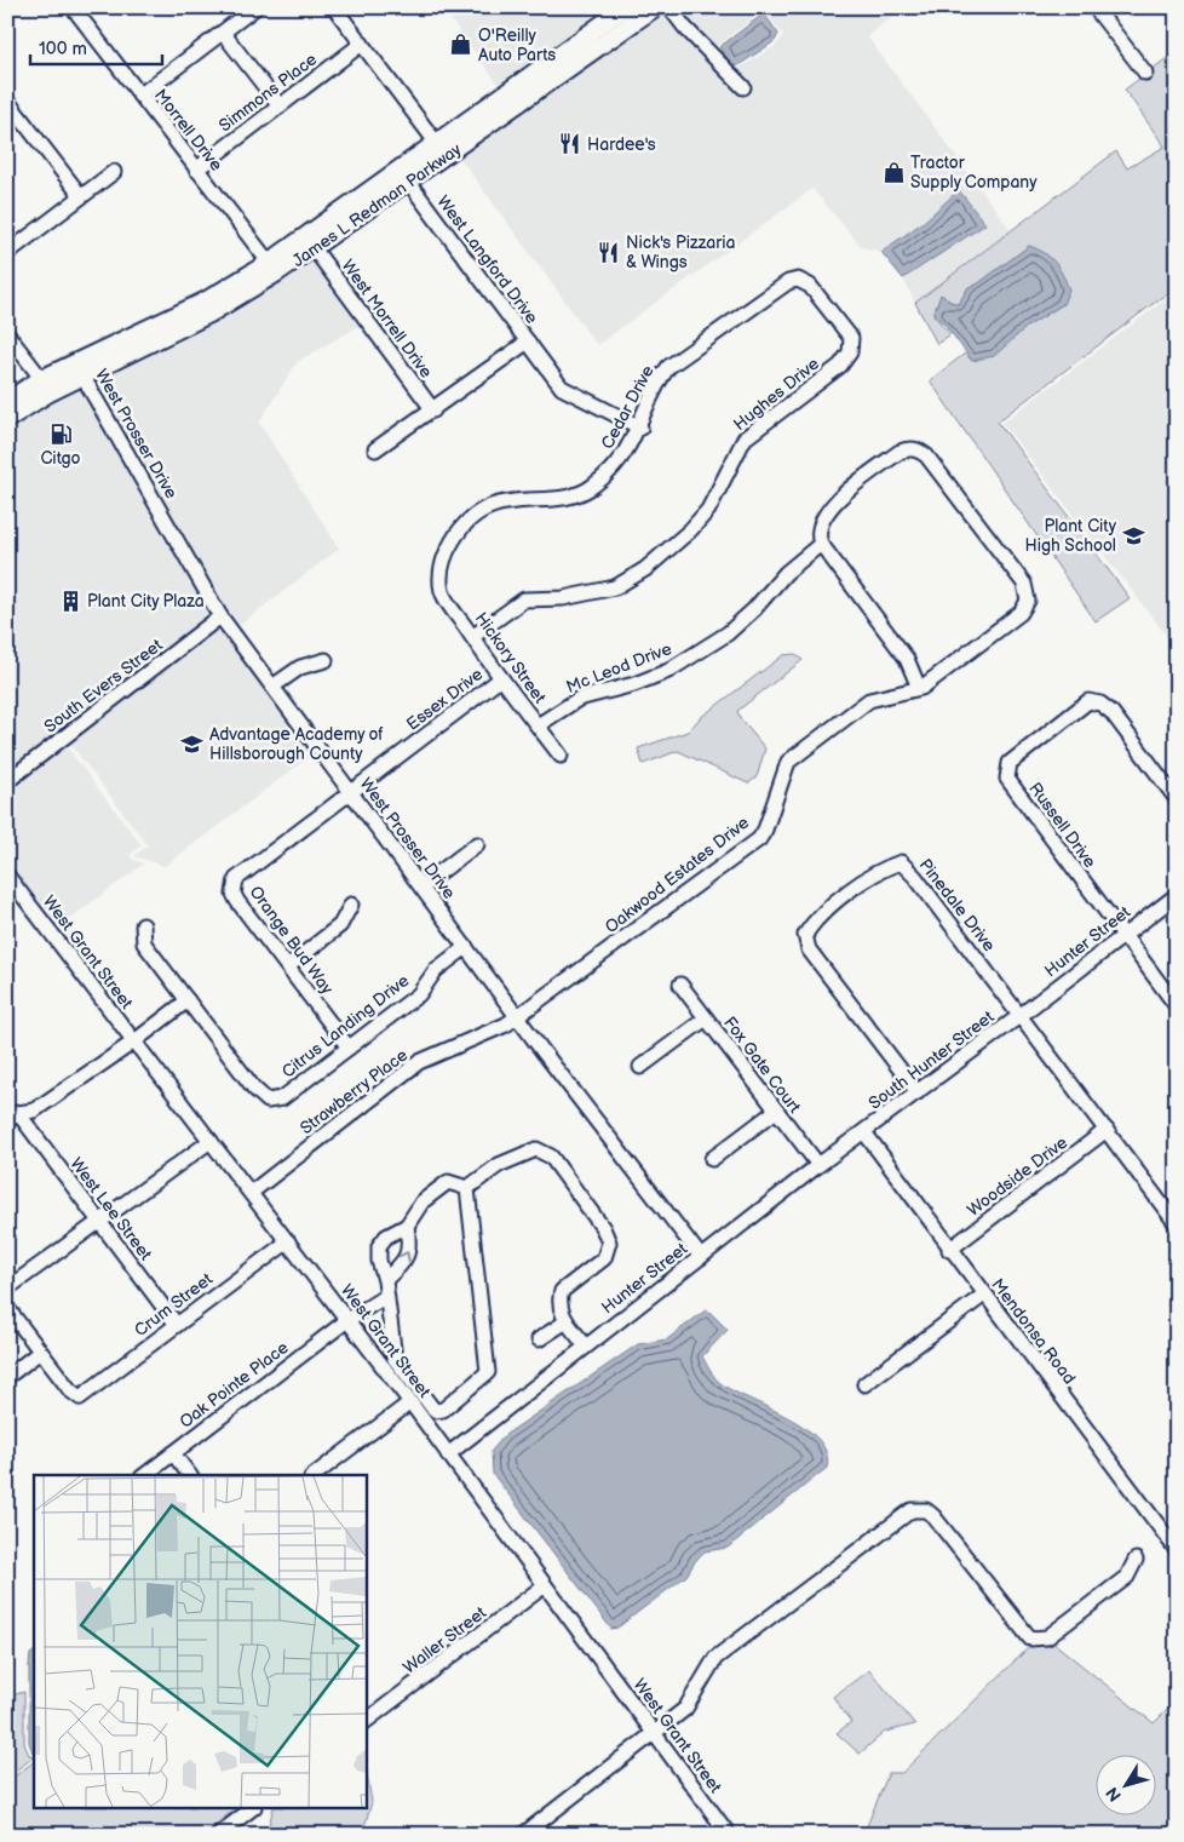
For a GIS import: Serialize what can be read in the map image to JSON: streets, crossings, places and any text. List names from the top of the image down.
{
  "streets": {
    "main road": ["James L Redman Parkway"],
    "street": [
      "Simmons Place",
      "Morrell Drive",
      "West Langford Drive",
      "West Morrell Drive",
      "Hughes Drive",
      "Cedar Drive",
      "West Prosser Drive",
      "Hickory Street",
      "Mc Leod Drive",
      "South Evers Street",
      "Essex Drive",
      "Russell Drive",
      "Oakwood Estates Drive",
      "Pinedale Drive",
      "Orange Bud Way",
      "Hunter Street",
      "West Grant Street",
      "Citrus Landing Drive",
      "South Hunter Street",
      "Fox Gate Court",
      "Strawberry Place",
      "Woodside Drive",
      "West Lee Street",
      "Crum Street",
      "Mendonsa Road",
      "Oak Pointe Place",
      "Waller Street"
    ]
  },
  "crossings": [
    ["Simmons Place", "Morrell Drive"],
    ["Morrell Drive", "James L Redman Parkway"],
    ["James L Redman Parkway", "West Langford Drive"],
    ["James L Redman Parkway", "West Morrell Drive"],
    ["James L Redman Parkway", "West Prosser Drive"],
    ["West Langford Drive", "Cedar Drive"],
    ["Hughes Drive", "Cedar Drive"],
    ["Hughes Drive", "Hickory Street"],
    ["Cedar Drive", "Hickory Street"],
    ["West Prosser Drive", "South Evers Street"],
    ["West Prosser Drive", "Essex Drive"],
    ["West Prosser Drive", "Oakwood Estates Drive"],
    ["West Prosser Drive", "Orange Bud Way"],
    ["West Prosser Drive", "Hunter Street"],
    ["West Prosser Drive", "Citrus Landing Drive"],
    ["West Prosser Drive", "Strawberry Place"],
    ["Hickory Street", "Mc Leod Drive"],
    ["Hickory Street", "Essex Drive"],
    ["Mc Leod Drive", "Oakwood Estates Drive"],
    ["Essex Drive", "Orange Bud Way"],
    ["Russell Drive", "Hunter Street"],
    ["Oakwood Estates Drive", "Strawberry Place"],
    ["Pinedale Drive", "Hunter Street"],
    ["Pinedale Drive", "South Hunter Street"],
    ["Pinedale Drive", "Woodside Drive"],
    ["Orange Bud Way", "Citrus Landing Drive"],
    ["Hunter Street", "West Grant Street"],
    ["Hunter Street", "South Hunter Street"],
    ["Hunter Street", "Fox Gate Court"],
    ["Hunter Street", "Mendonsa Road"],
    ["West Grant Street", "Strawberry Place"],
    ["West Grant Street", "Crum Street"],
    ["West Grant Street", "Oak Pointe Place"],
    ["West Grant Street", "Waller Street"],
    ["South Hunter Street", "Mendonsa Road"],
    ["Woodside Drive", "Mendonsa Road"],
    ["West Lee Street", "Crum Street"]
  ],
  "places": {
    "shop": ["O'Reilly Auto Parts", "Tractor Supply Company"],
    "restaurant": ["Hardee's", "Nick's Pizzaria & Wings"],
    "fuel station": ["Citgo"],
    "school or university": ["Plant City High School", "Advantage Academy of Hillsborough County"],
    "building": ["Plant City Plaza"]
  },
  "scale_bar": "100 m",
  "north": "bottom left"
}
